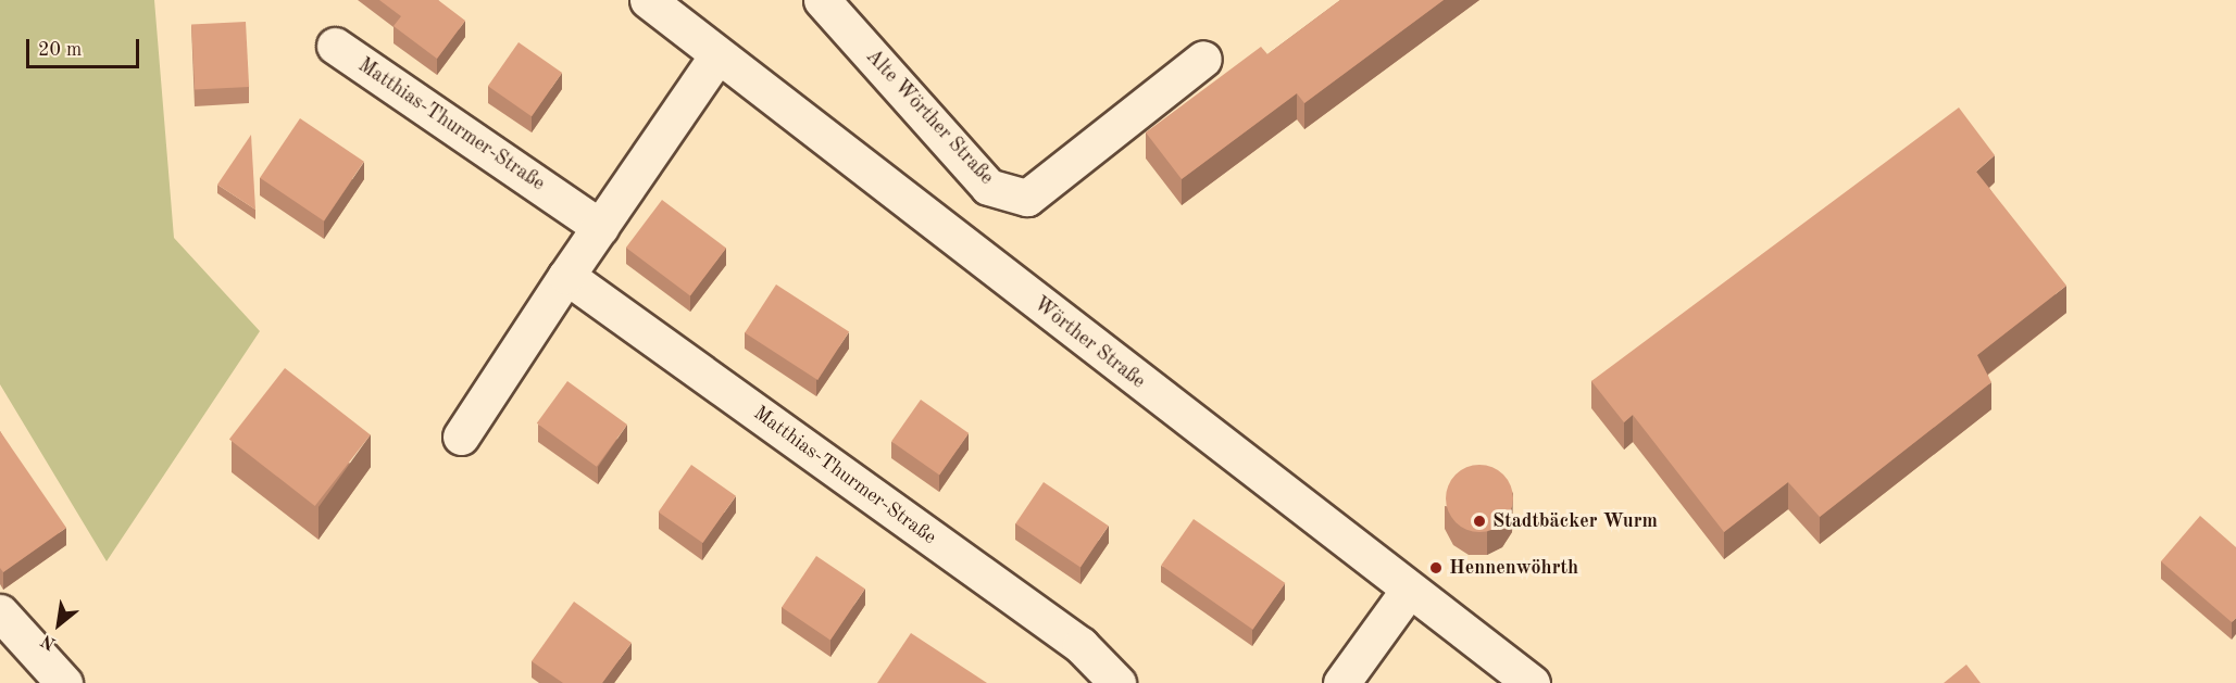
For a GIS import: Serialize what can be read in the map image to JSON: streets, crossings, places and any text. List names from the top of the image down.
{
  "streets": {
    "street": ["Alte Wörther Straße", "Matthias-Thurmer-Straße", "Wörther Straße"]
  },
  "places": ["Stadtbäcker Wurm", "Hennenwöhrth"],
  "scale_bar": "20 m",
  "north": "bottom left"
}
